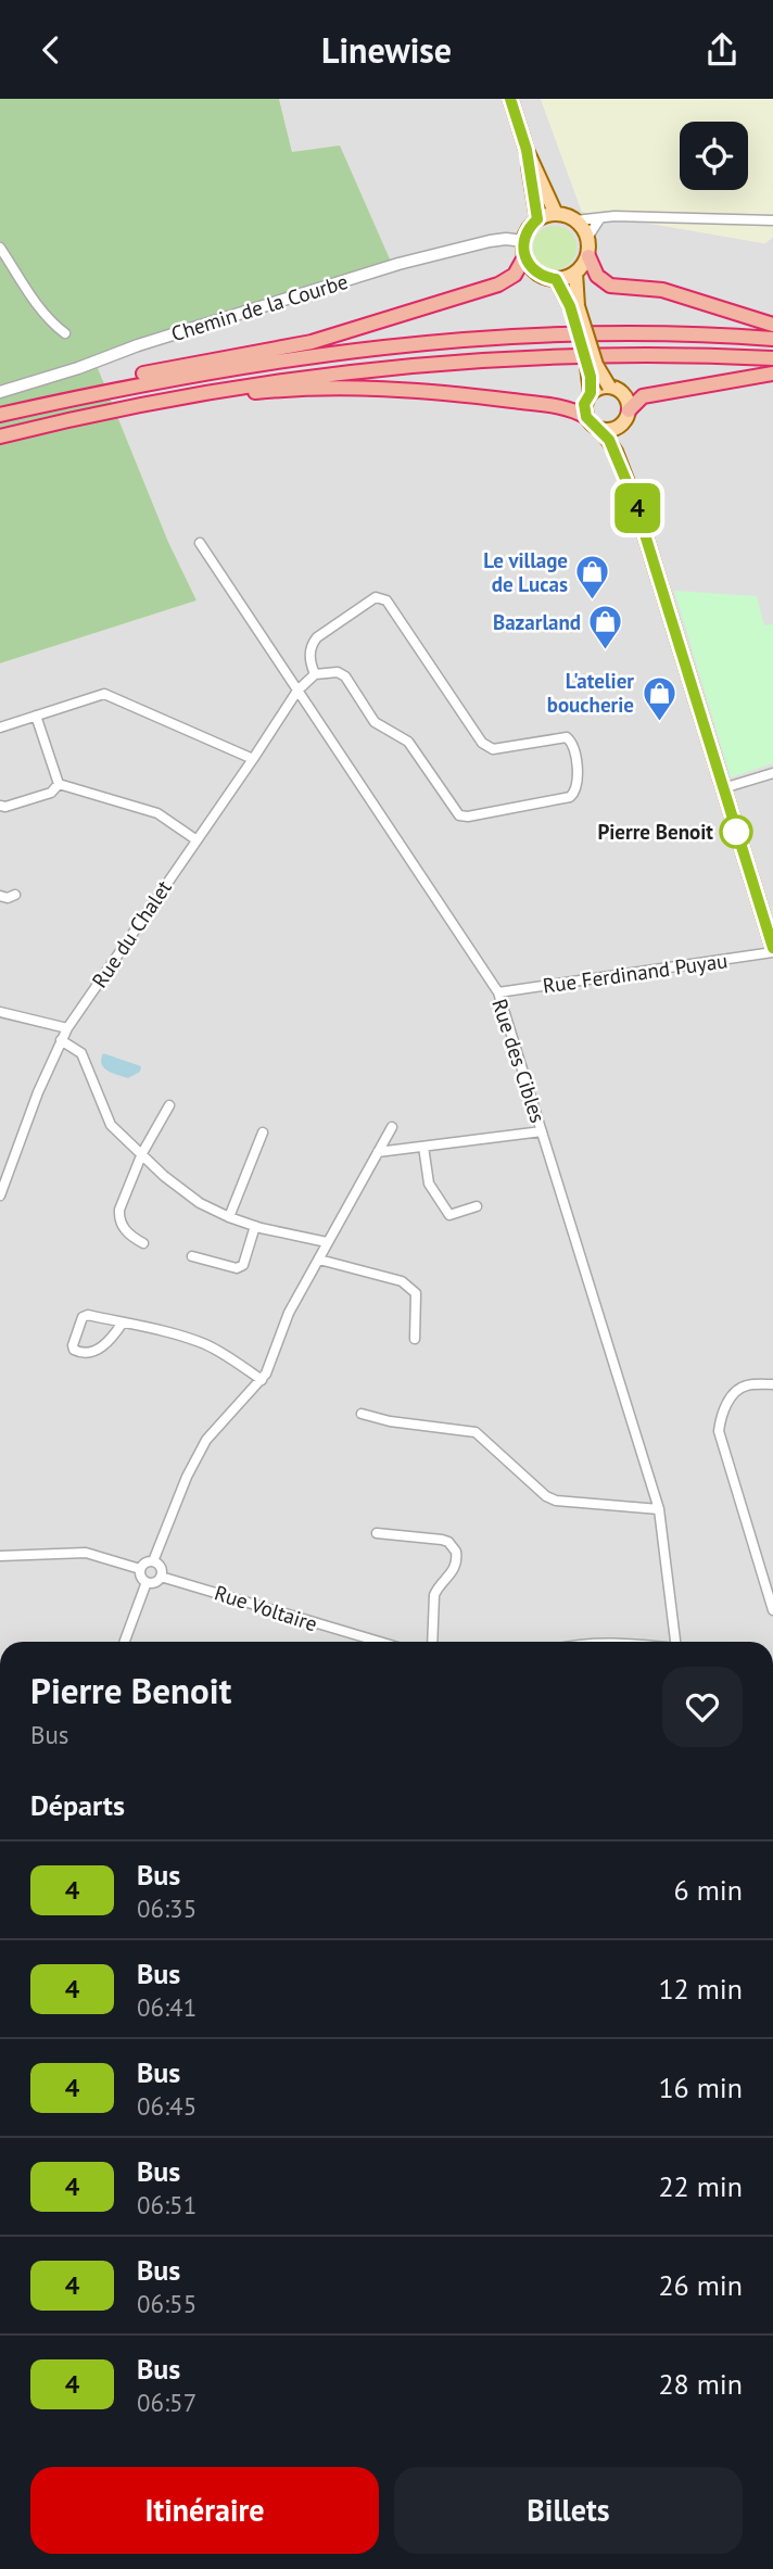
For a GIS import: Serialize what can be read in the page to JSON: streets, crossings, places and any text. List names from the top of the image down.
{
  "streets": {
    "street": [
      "Chemin de la Courbe",
      "Rue du Chalet",
      "Rue Ferdinand Puyau",
      "Rue des Cibles",
      "Rue Voltaire"
    ]
  },
  "crossings": [
    ["Rue du Chalet", "Rue des Cibles"],
    ["Rue Ferdinand Puyau", "Rue des Cibles"]
  ],
  "places": {
    "shop": ["Le village de Lucas", "Bazarland", "L'atelier boucherie"],
    "other": ["Pierre Benoit"]
  },
  "lines": ["bus line 4"],
  "page": {
    "header": "Linewise",
    "on_map": "4",
    "heading": [
      ["Pierre Benoit", "Bus"],
      "Départs"
    ],
    "list": [
      {
        "mark": "4",
        "name": "Bus",
        "note": "06:35",
        "value": "6 min"
      },
      {
        "mark": "4",
        "name": "Bus",
        "note": "06:41",
        "value": "12 min"
      },
      {
        "mark": "4",
        "name": "Bus",
        "note": "06:45",
        "value": "16 min"
      },
      {
        "mark": "4",
        "name": "Bus",
        "note": "06:51",
        "value": "22 min"
      },
      {
        "mark": "4",
        "name": "Bus",
        "note": "06:55",
        "value": "26 min"
      },
      {
        "mark": "4",
        "name": "Bus",
        "note": "06:57",
        "value": "28 min"
      }
    ],
    "buttons": ["Itinéraire", "Billets"]
  }
}
